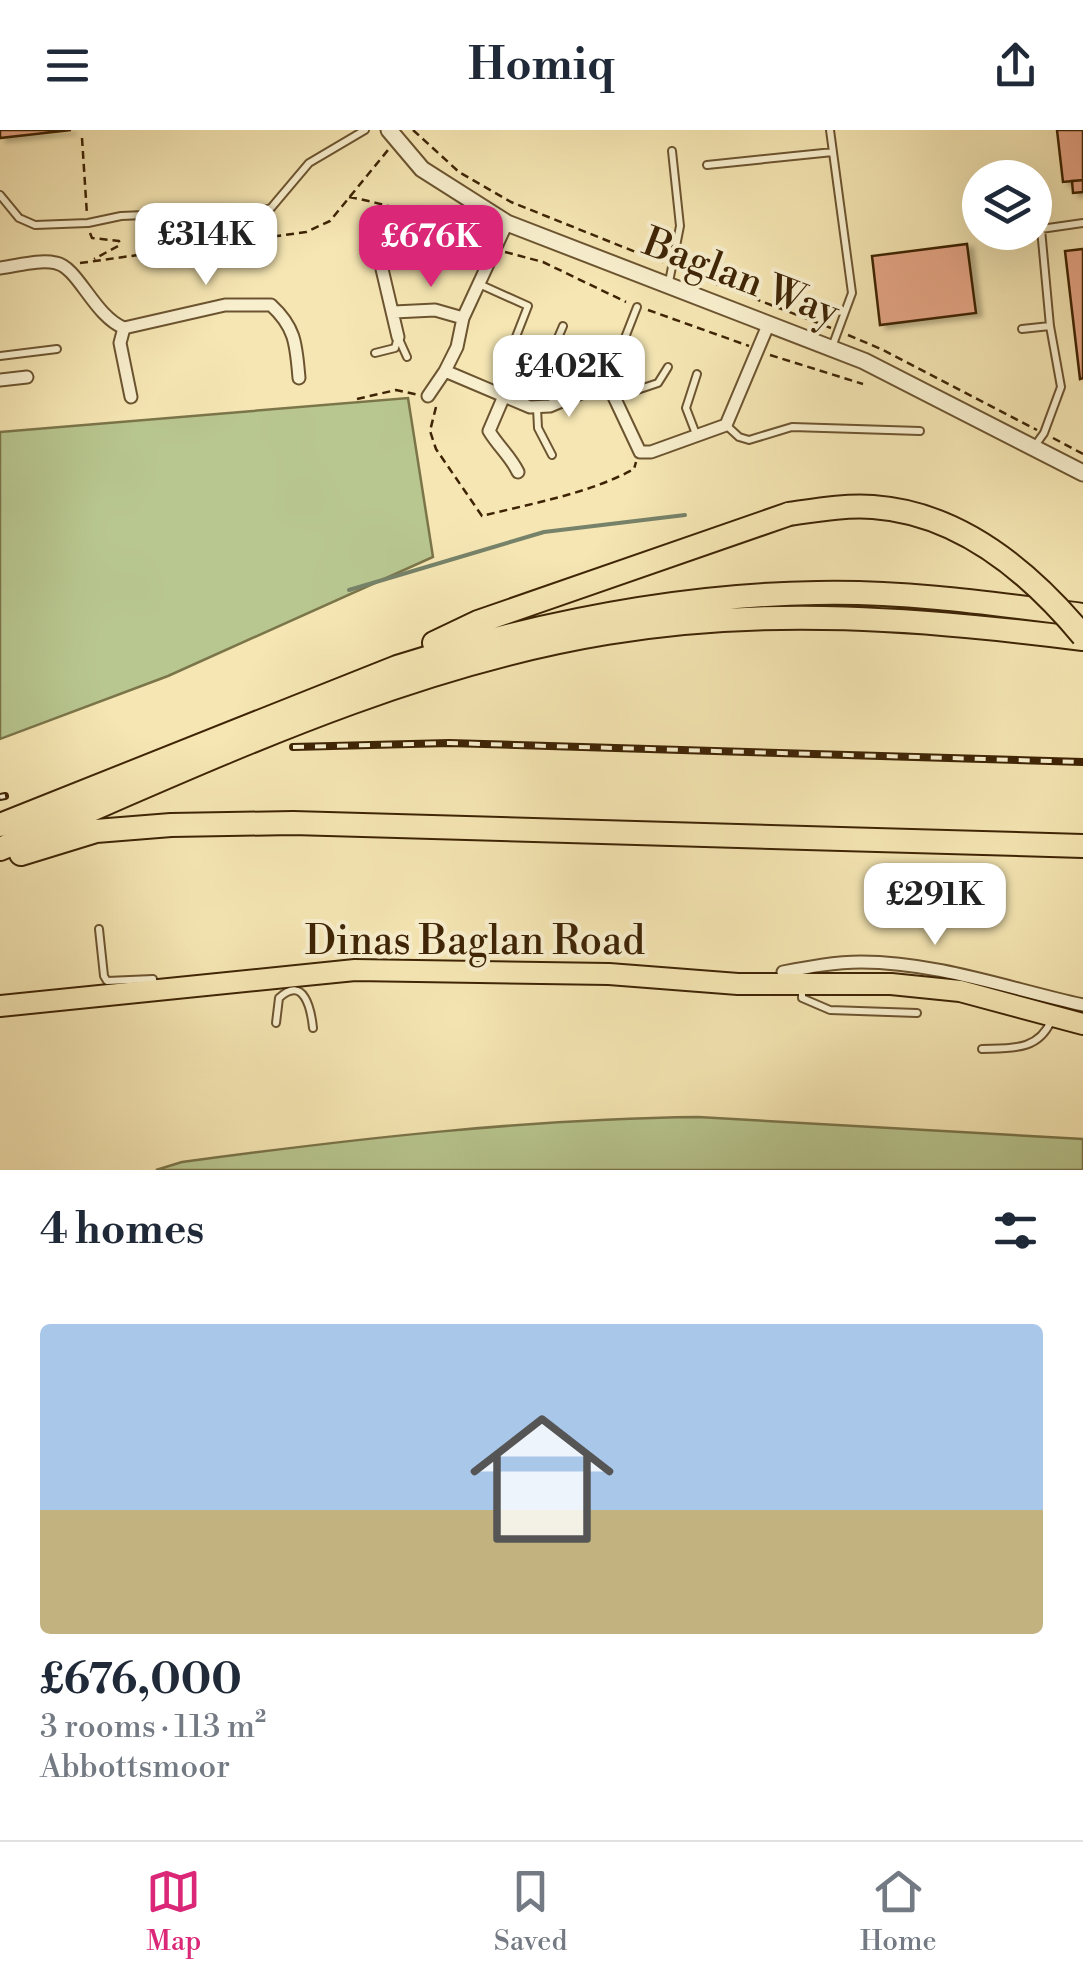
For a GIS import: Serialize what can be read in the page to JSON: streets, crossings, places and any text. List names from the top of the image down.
{
  "streets": {
    "main road": ["Dinas Baglan Road"],
    "street": ["Baglan Way"]
  },
  "page": {
    "header": "Homiq",
    "price": [
      "£314K",
      "£676K",
      "£402K",
      "£291K"
    ],
    "heading": "4 homes",
    "list": [
      {
        "name": "£676,000",
        "note": "3 rooms · 113 m² · Abbottsmoor"
      }
    ],
    "tabs": ["Map", "Saved", "Home"]
  }
}
